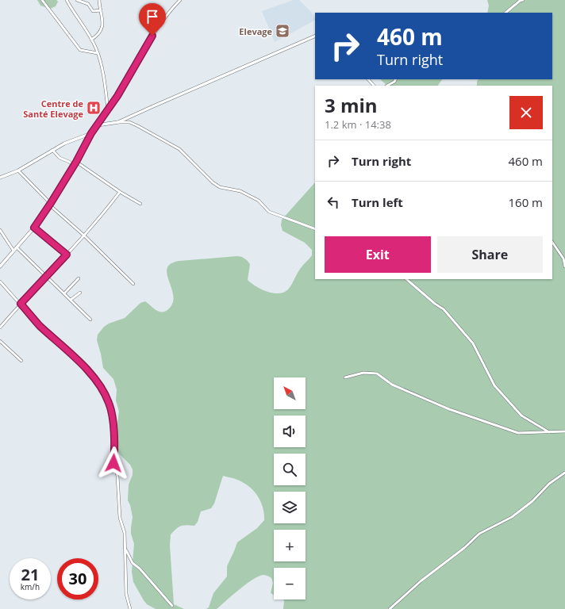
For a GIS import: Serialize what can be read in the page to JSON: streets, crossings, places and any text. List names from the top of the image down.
{
  "places": {
    "school or university": ["Elevage"],
    "hospital": ["Centre de Santé Elevage"]
  },
  "north": "top left",
  "page": {
    "turn": ["460 m", "Turn right"],
    "heading": ["3 min", "1.2 km · 14:38"],
    "list": [
      {
        "name": "Turn right",
        "value": "460 m"
      },
      {
        "name": "Turn left",
        "value": "160 m"
      }
    ],
    "buttons": ["Exit", "Share"],
    "map_buttons": ["+", "−"],
    "speed": "21 km/h",
    "limit": "30"
  }
}
